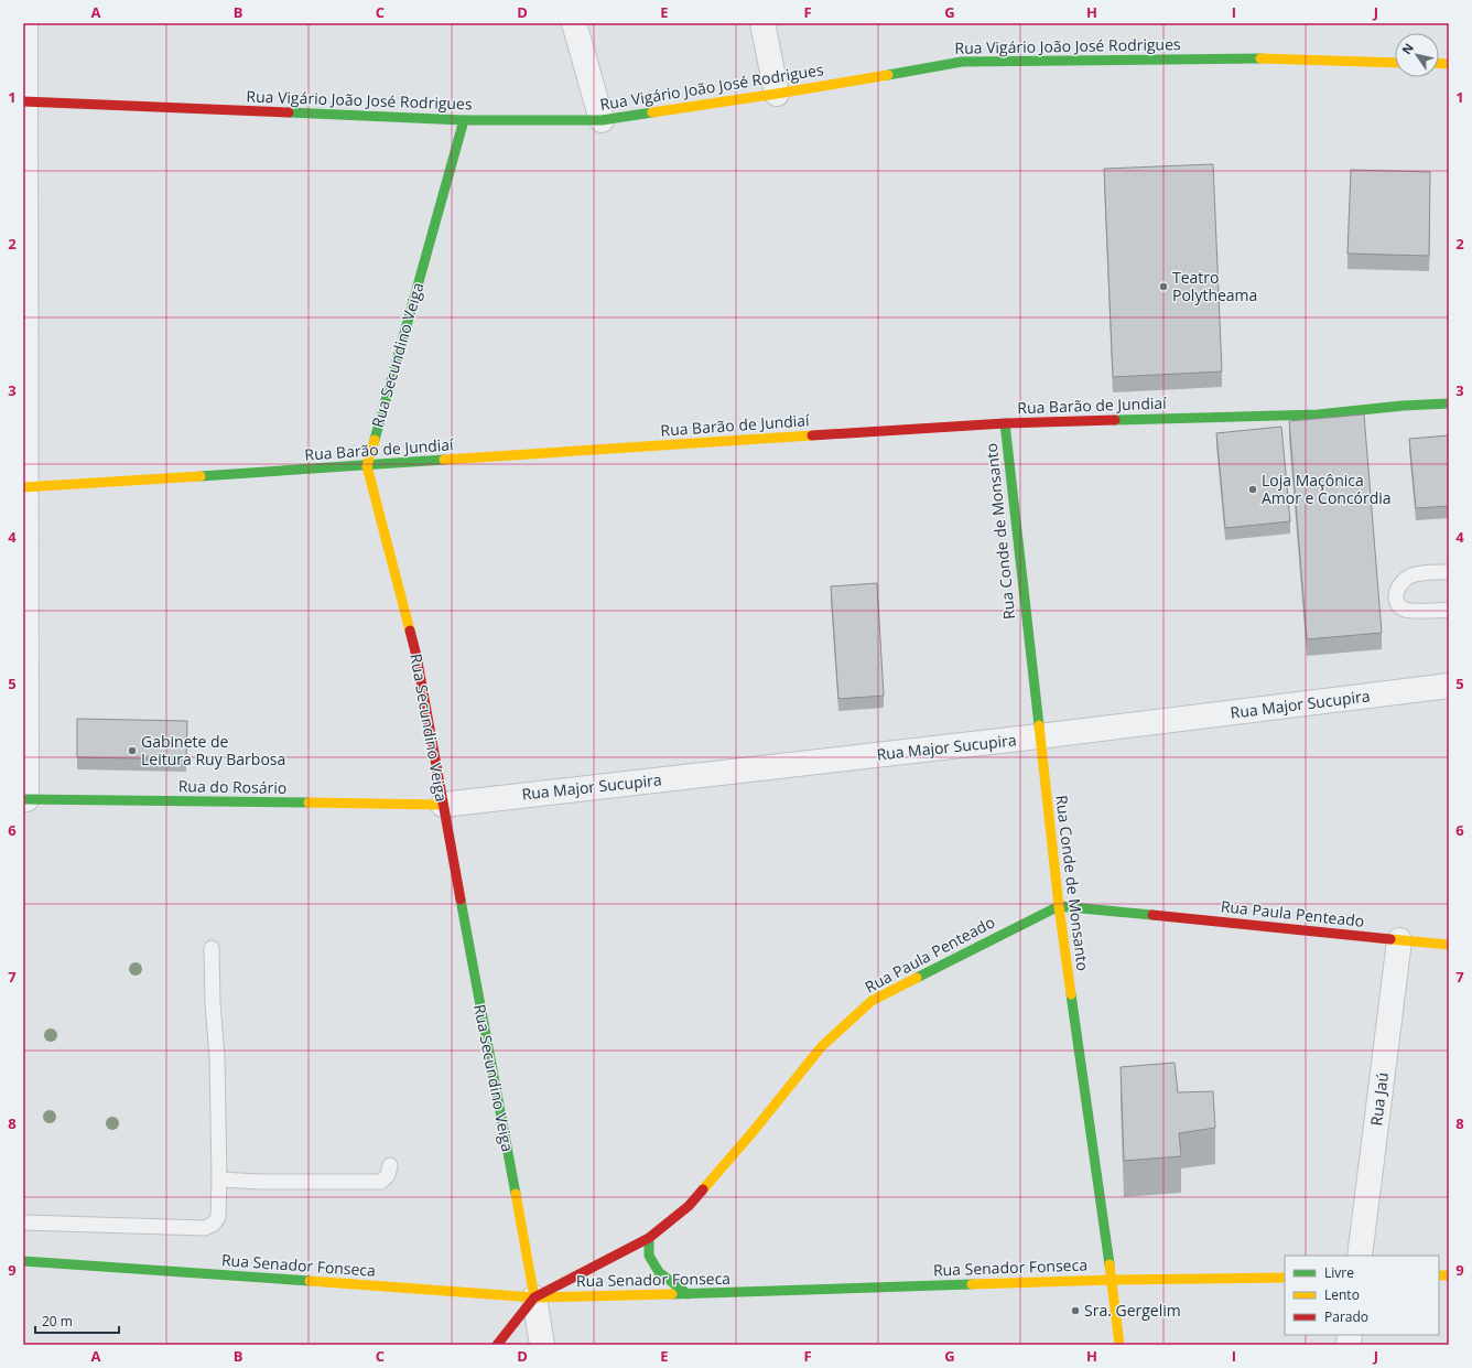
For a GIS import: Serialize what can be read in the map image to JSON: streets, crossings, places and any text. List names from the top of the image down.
{
  "streets": {
    "street": [
      "Rua Vigário João José Rodrigues",
      "Rua Secundino Veiga",
      "Rua Barão de Jundiaí",
      "Rua Conde de Monsanto",
      "Rua Major Sucupira",
      "Rua do Rosário",
      "Rua Paula Penteado",
      "Rua Jaú",
      "Rua Senador Fonseca"
    ]
  },
  "crossings": [
    ["Rua Vigário João José Rodrigues", "Rua Secundino Veiga"],
    ["Rua Secundino Veiga", "Rua Barão de Jundiaí"],
    ["Rua Secundino Veiga", "Rua Major Sucupira"],
    ["Rua Secundino Veiga", "Rua do Rosário"],
    ["Rua Secundino Veiga", "Rua Paula Penteado"],
    ["Rua Secundino Veiga", "Rua Senador Fonseca"],
    ["Rua Barão de Jundiaí", "Rua Conde de Monsanto"],
    ["Rua Conde de Monsanto", "Rua Major Sucupira"],
    ["Rua Conde de Monsanto", "Rua Paula Penteado"],
    ["Rua Conde de Monsanto", "Rua Senador Fonseca"],
    ["Rua Major Sucupira", "Rua do Rosário"],
    ["Rua Paula Penteado", "Rua Jaú"],
    ["Rua Paula Penteado", "Rua Senador Fonseca"]
  ],
  "places": [
    "Teatro Polytheama",
    "Loja Maçônica Amor e Concórdia",
    "Gabinete de Leitura Ruy Barbosa",
    "Sra. Gergelim"
  ],
  "legend": ["Livre", "Lento", "Parado"],
  "scale_bar": "20 m",
  "north": "top left",
  "grid": {
    "columns": [
      "A",
      "B",
      "C",
      "D",
      "E",
      "F",
      "G",
      "H",
      "I",
      "J"
    ],
    "rows": [
      "1",
      "2",
      "3",
      "4",
      "5",
      "6",
      "7",
      "8",
      "9"
    ]
  }
}
